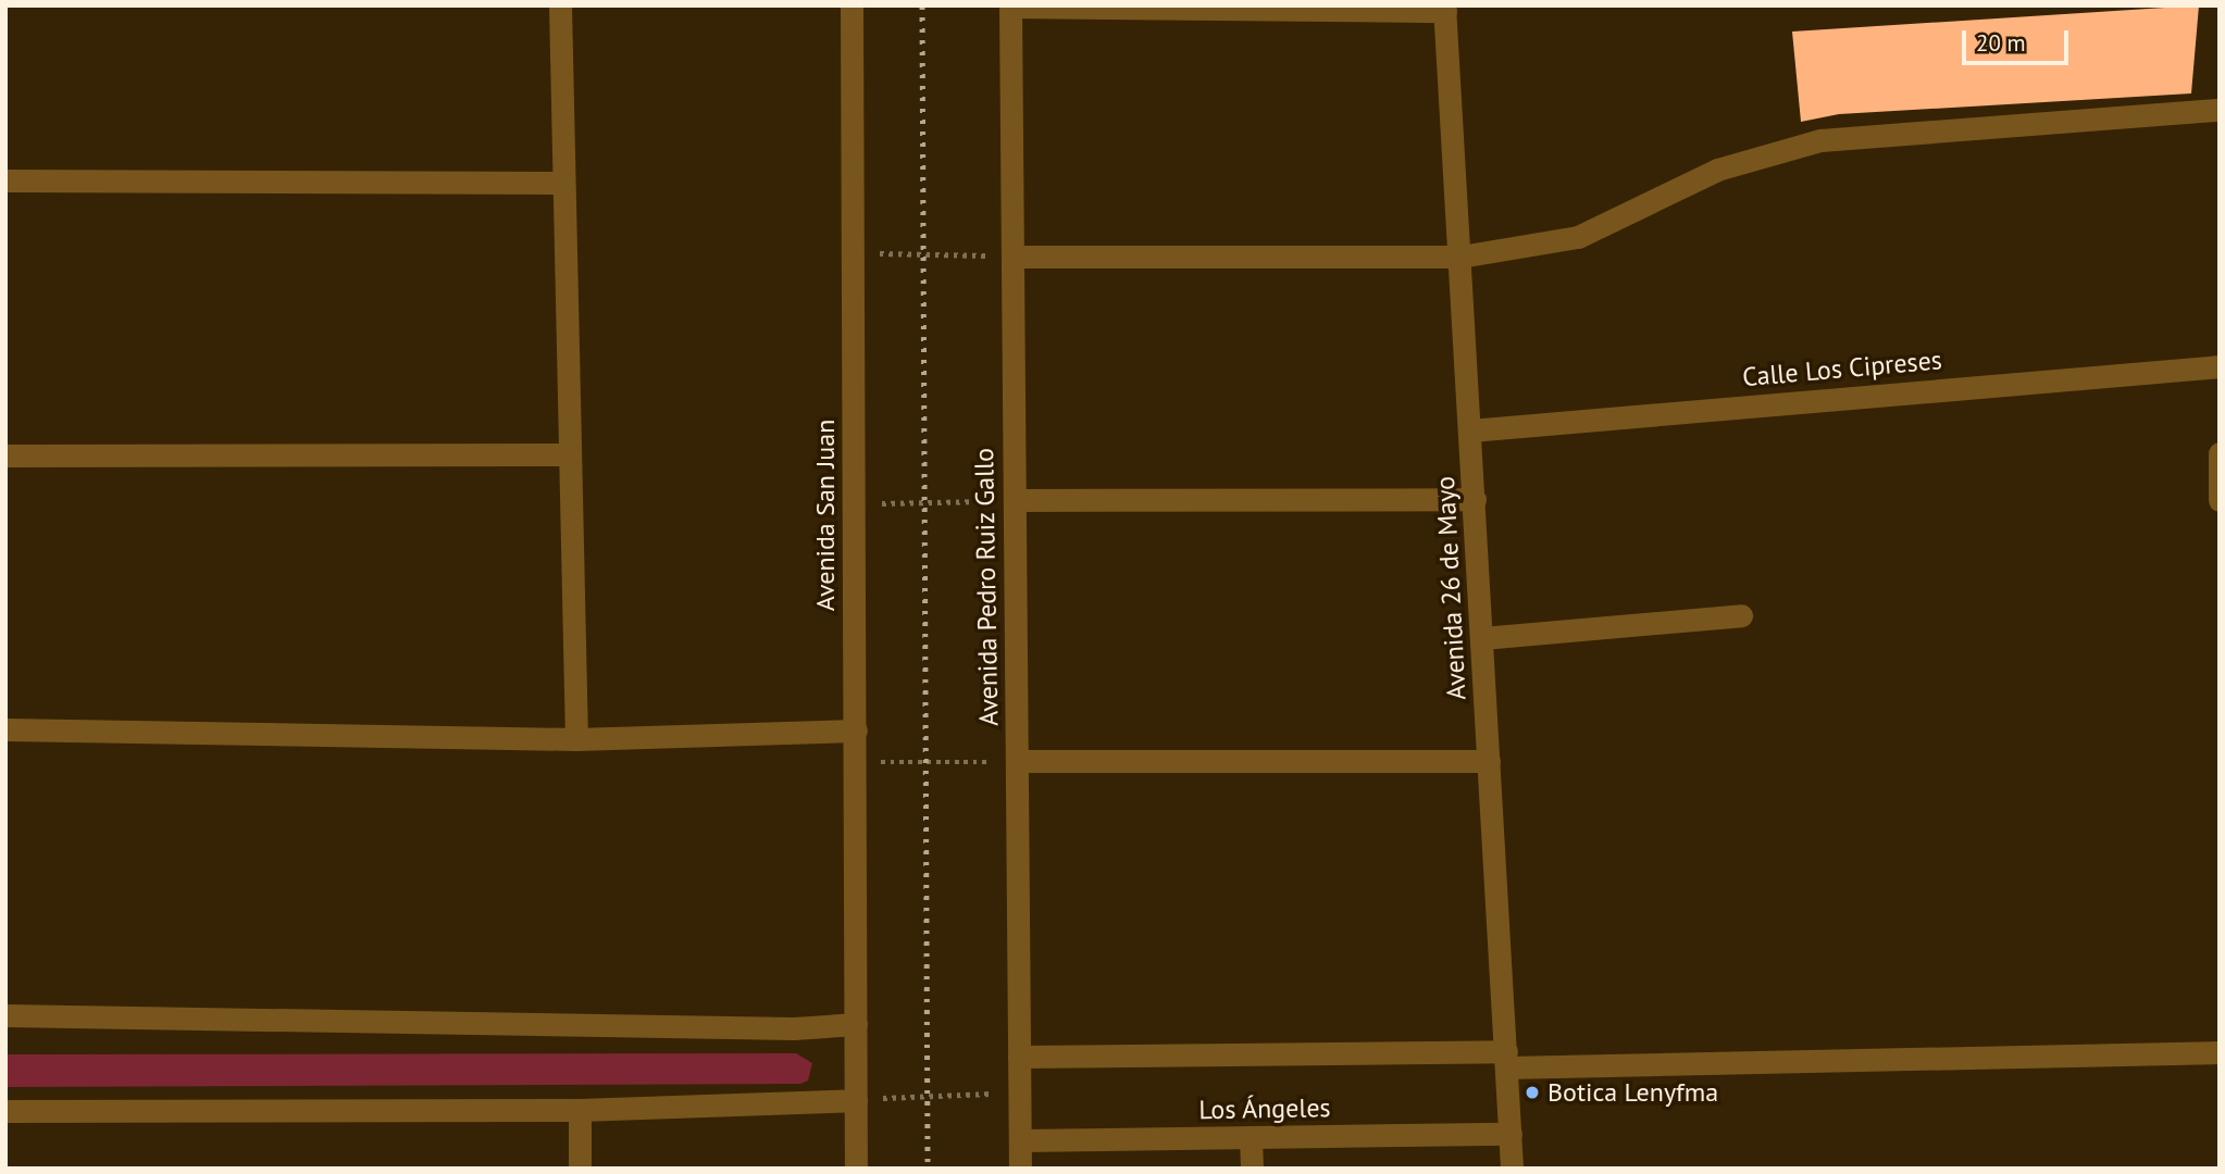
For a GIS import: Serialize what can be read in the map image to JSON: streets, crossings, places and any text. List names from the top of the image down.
{
  "streets": {
    "street": [
      "Calle Los Cipreses",
      "Avenida San Juan",
      "Avenida Pedro Ruiz Gallo",
      "Avenida 26 de Mayo",
      "Los Ángeles"
    ]
  },
  "crossings": [
    ["Calle Los Cipreses", "Avenida 26 de Mayo"],
    ["Avenida Pedro Ruiz Gallo", "Los Ángeles"],
    ["Avenida 26 de Mayo", "Los Ángeles"]
  ],
  "places": ["Botica Lenyfma"],
  "scale_bar": "20 m"
}
